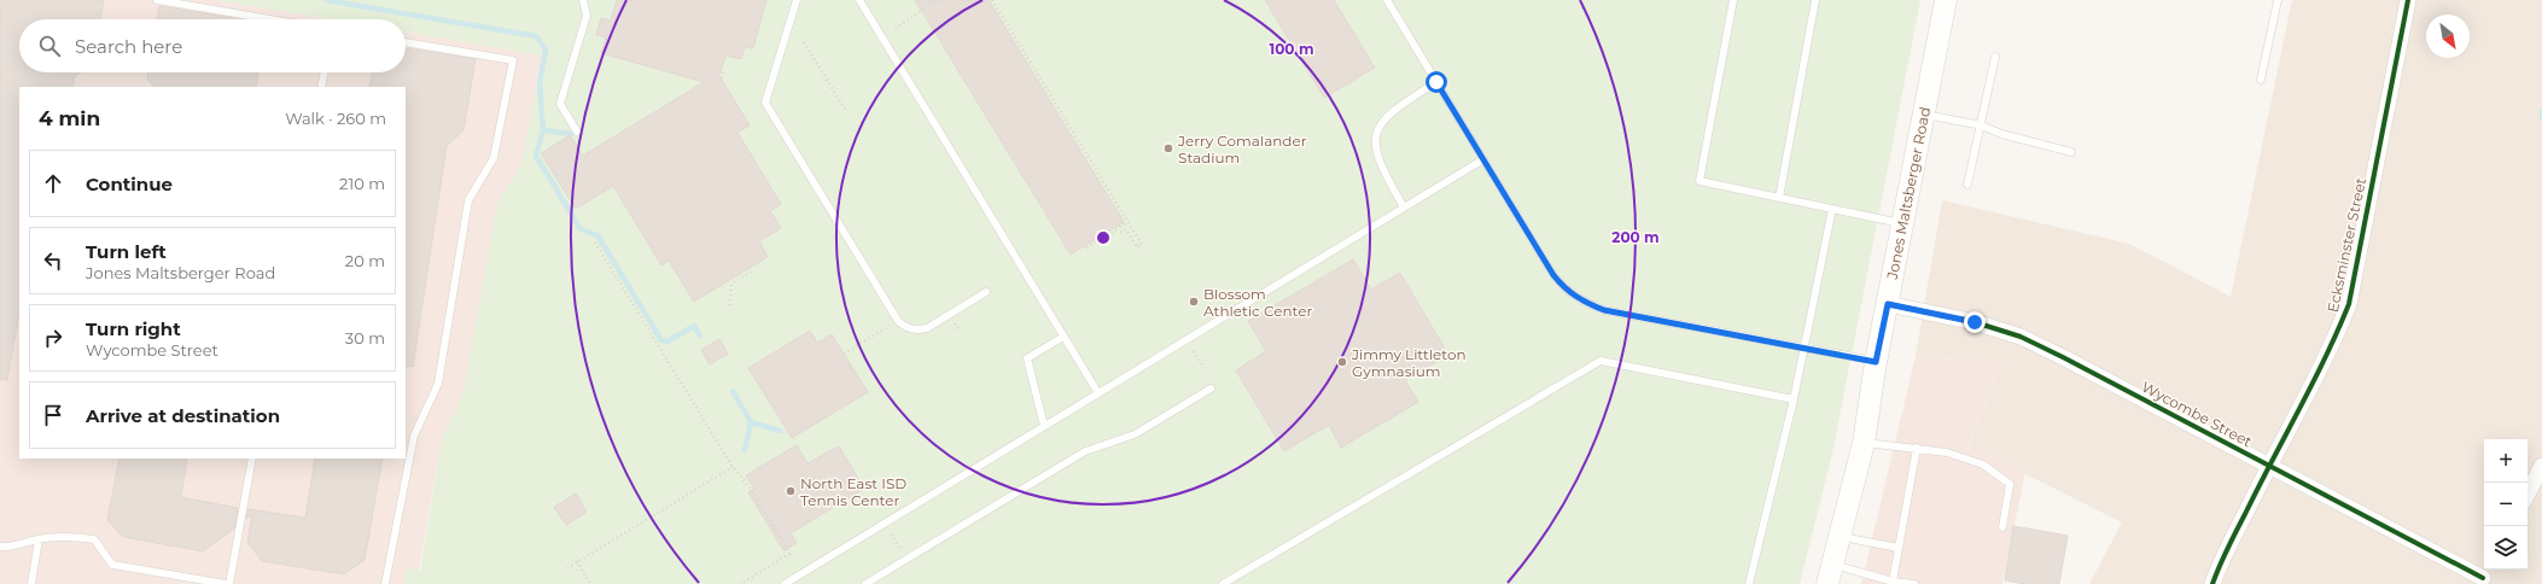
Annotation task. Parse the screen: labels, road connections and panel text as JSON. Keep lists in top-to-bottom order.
{
  "streets": {
    "main road": ["Jones Maltsberger Road"],
    "street": ["Ecksminster Street", "Wycombe Street"]
  },
  "crossings": [
    ["Jones Maltsberger Road", "Wycombe Street"],
    ["Ecksminster Street", "Wycombe Street"]
  ],
  "places": [
    "Jerry Comalander Stadium",
    "Blossom Athletic Center",
    "Jimmy Littleton Gymnasium",
    "North East ISD Tennis Center"
  ],
  "north": "bottom right",
  "page": {
    "search": "Search here",
    "heading": ["4 min", "Walk · 260 m"],
    "list": [
      ["Continue", "210 m"],
      ["Turn left", "Jones Maltsberger Road", "20 m"],
      ["Turn right", "Wycombe Street", "30 m"],
      "Arrive at destination"
    ],
    "map_buttons": ["+", "−"]
  },
  "rings": ["100 m", "200 m"]
}
